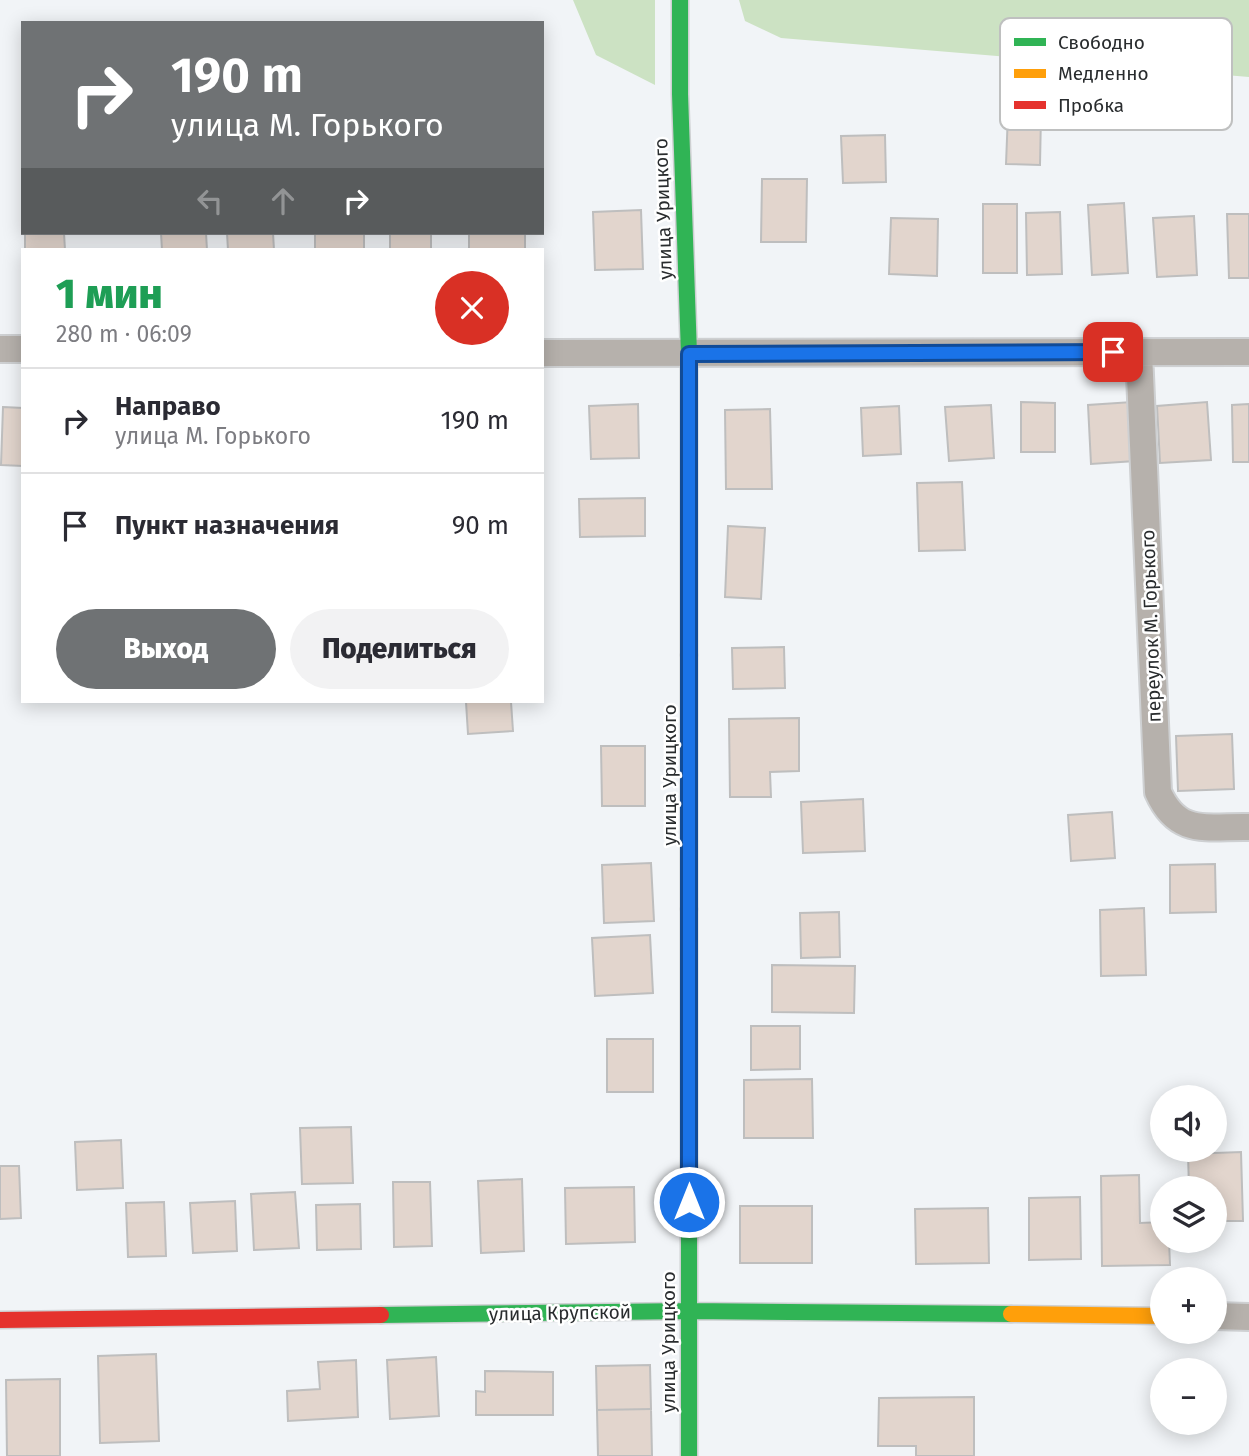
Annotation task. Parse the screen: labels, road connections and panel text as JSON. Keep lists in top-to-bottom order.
{
  "streets": {
    "street": ["улица Урицкого", "переулок М. Горького", "улица Крупской"]
  },
  "crossings": [
    ["улица Урицкого", "улица Крупской"]
  ],
  "legend": ["Свободно", "Медленно", "Пробка"],
  "page": {
    "turn": ["190 m", "улица М. Горького"],
    "heading": ["1 мин", "280 m · 06:09"],
    "list": [
      {
        "name": "Направо",
        "note": "улица М. Горького",
        "value": "190 m"
      },
      {
        "name": "Пункт назначения",
        "value": "90 m"
      }
    ],
    "buttons": ["Выход", "Поделиться"],
    "map_buttons": ["+", "−"]
  }
}
